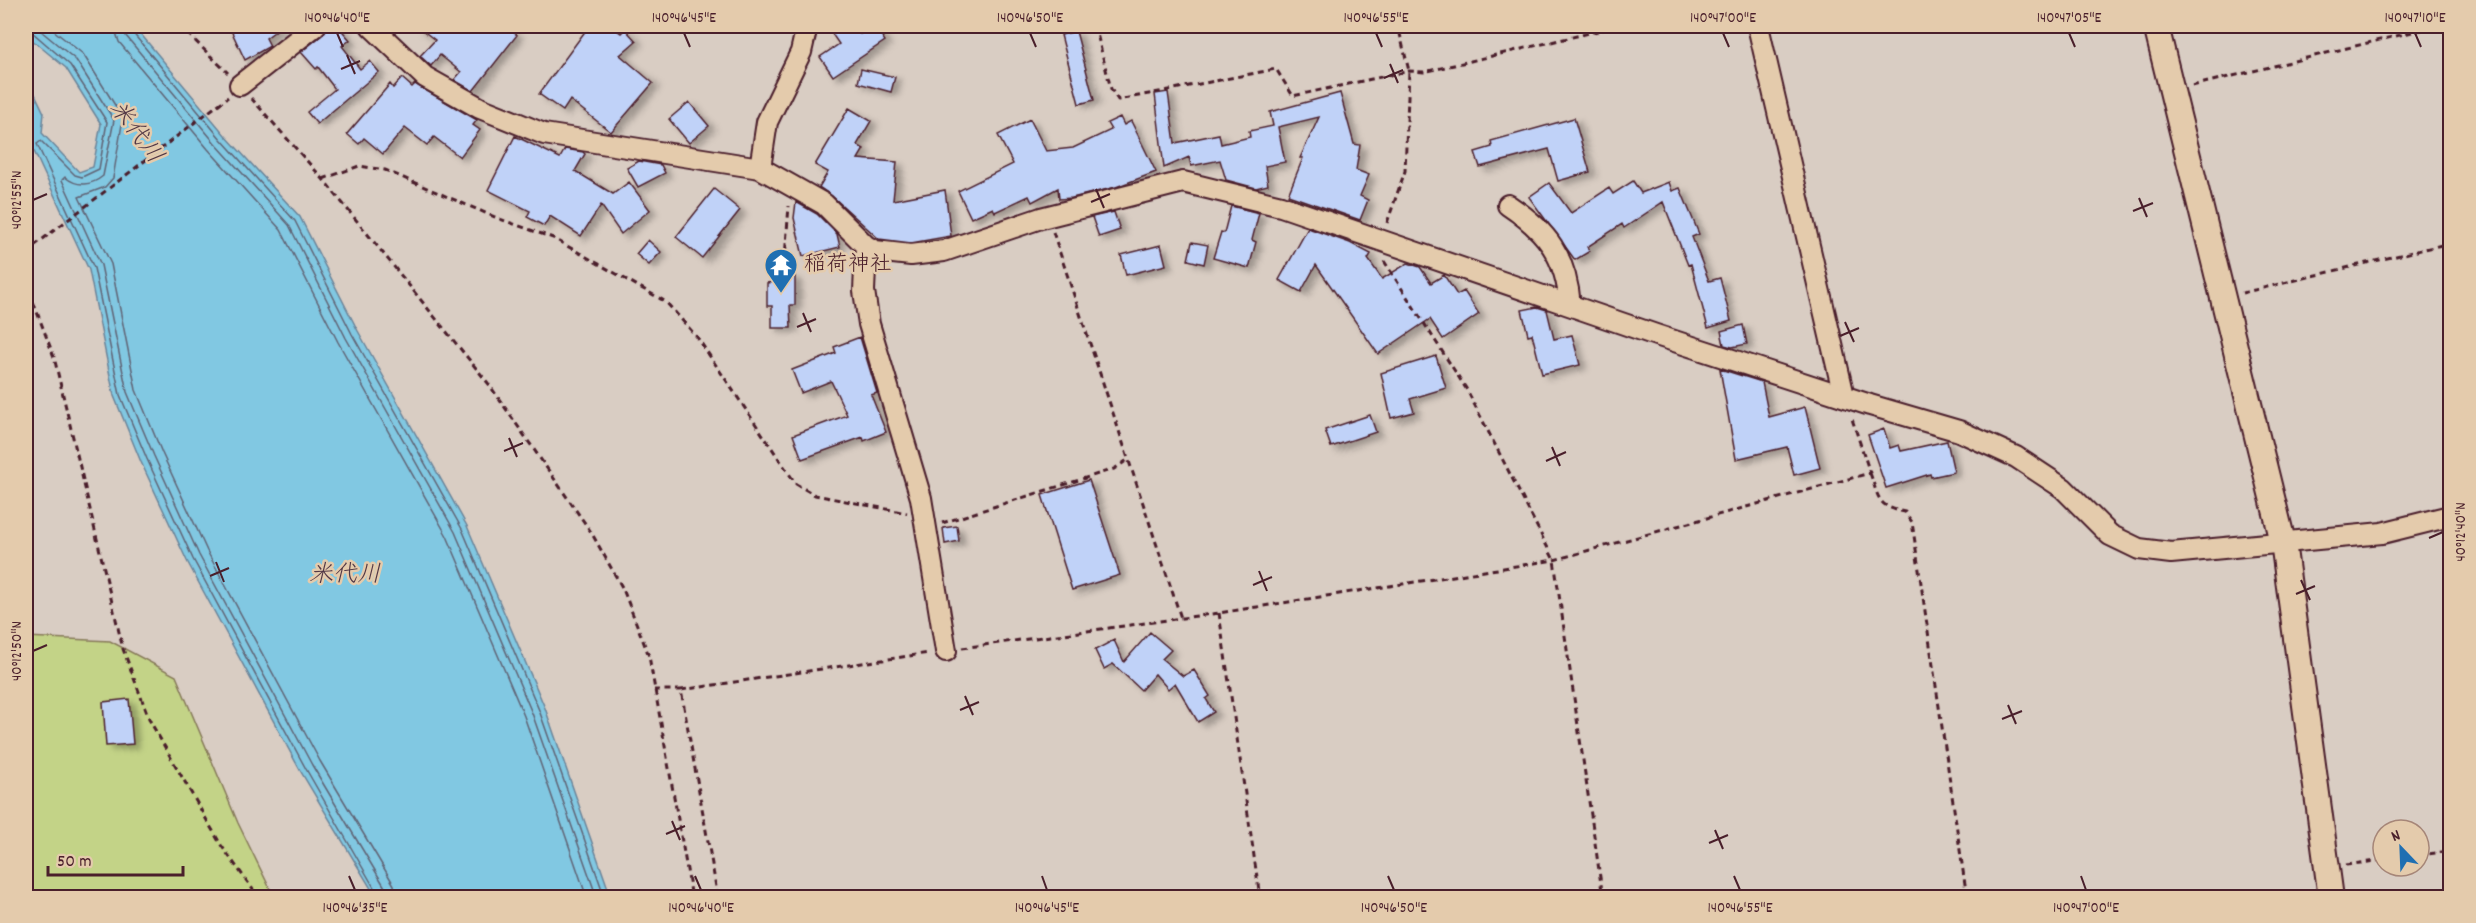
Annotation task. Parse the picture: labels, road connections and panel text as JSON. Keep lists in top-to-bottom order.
{
  "water": ["米代川"],
  "places": {
    "temple": ["稲荷神社"]
  },
  "scale_bar": "50 m",
  "north": "top left",
  "coordinates": [
    "140°46'40\"E",
    "140°46'45\"E",
    "140°46'50\"E",
    "140°46'55\"E",
    "140°47'00\"E",
    "140°47'05\"E",
    "140°47'10\"E",
    "40°12'55\"N",
    "40°12'40\"N",
    "40°12'50\"N",
    "140°46'35\"E"
  ]
}
